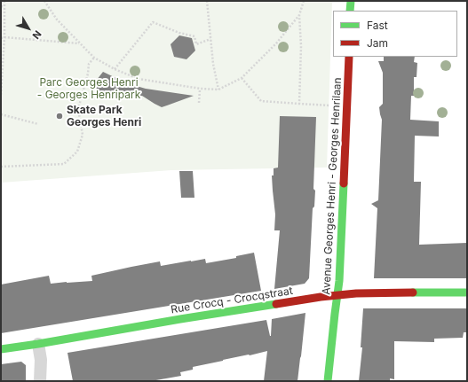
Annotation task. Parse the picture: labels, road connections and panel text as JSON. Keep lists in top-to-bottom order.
{
  "streets": {
    "street": ["Avenue Georges Henri - Georges Henrilaan", "Rue Crocq - Crocqstraat"]
  },
  "crossings": [
    ["Avenue Georges Henri - Georges Henrilaan", "Rue Crocq - Crocqstraat"]
  ],
  "parks": ["Parc Georges Henri - Georges Henripark"],
  "places": ["Skate Park Georges Henri"],
  "legend": ["Fast", "Jam"],
  "north": "bottom right"
}
